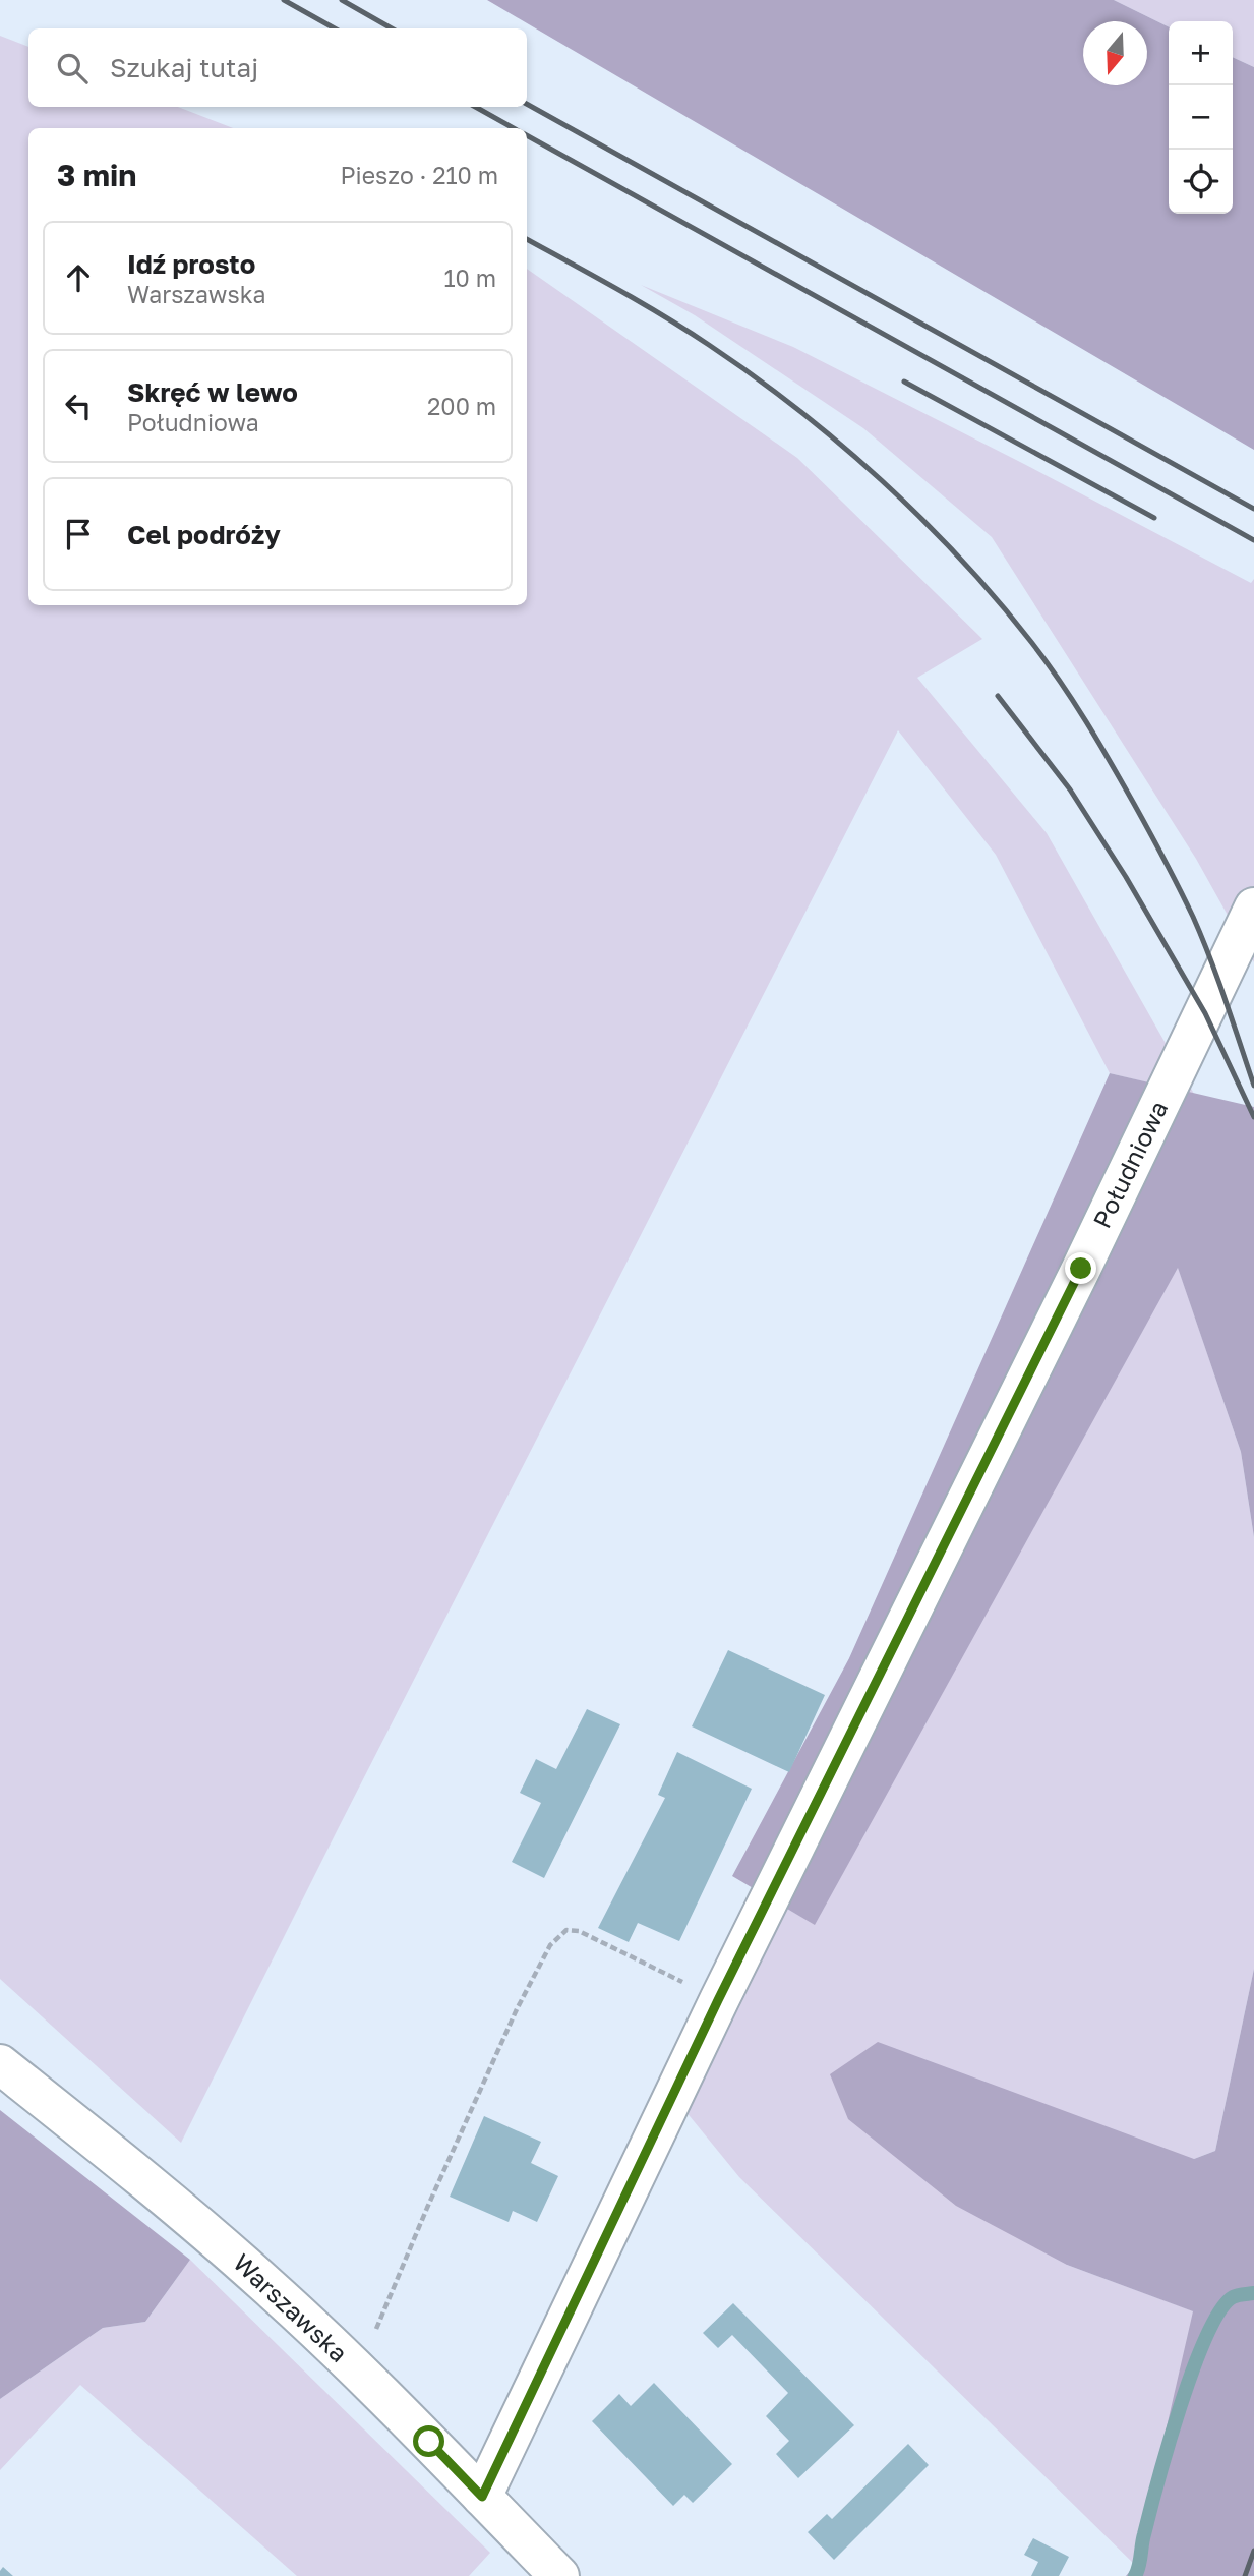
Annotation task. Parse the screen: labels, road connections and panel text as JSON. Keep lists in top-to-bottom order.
{
  "streets": {
    "street": ["Południowa", "Warszawska"]
  },
  "crossings": [
    ["Południowa", "Warszawska"]
  ],
  "north": "bottom",
  "page": {
    "map_buttons": ["+", "−"],
    "search": "Szukaj tutaj",
    "heading": ["3 min", "Pieszo · 210 m"],
    "list": [
      ["Idź prosto", "Warszawska", "10 m"],
      ["Skręć w lewo", "Południowa", "200 m"],
      "Cel podróży"
    ]
  }
}
